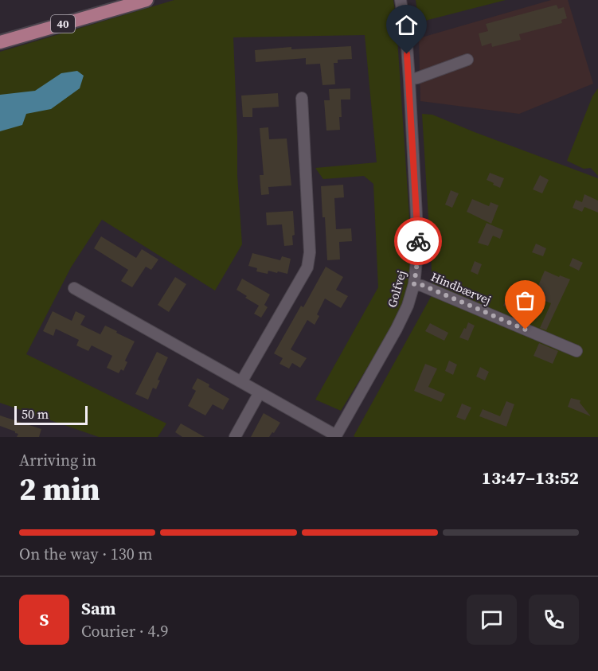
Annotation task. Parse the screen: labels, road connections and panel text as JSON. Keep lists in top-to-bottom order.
{
  "streets": {
    "main road": ["40"],
    "street": ["Hindbærvej", "Golfvej"]
  },
  "crossings": [
    ["Hindbærvej", "Golfvej"]
  ],
  "scale_bar": "50 m",
  "page": {
    "scale": "50 m",
    "heading": ["2 min", "Arriving in", "13:47–13:52"],
    "panel": ["Sam", "Courier · 4.9"],
    "bar": "On the way · 130 m",
    "round": "S"
  }
}
